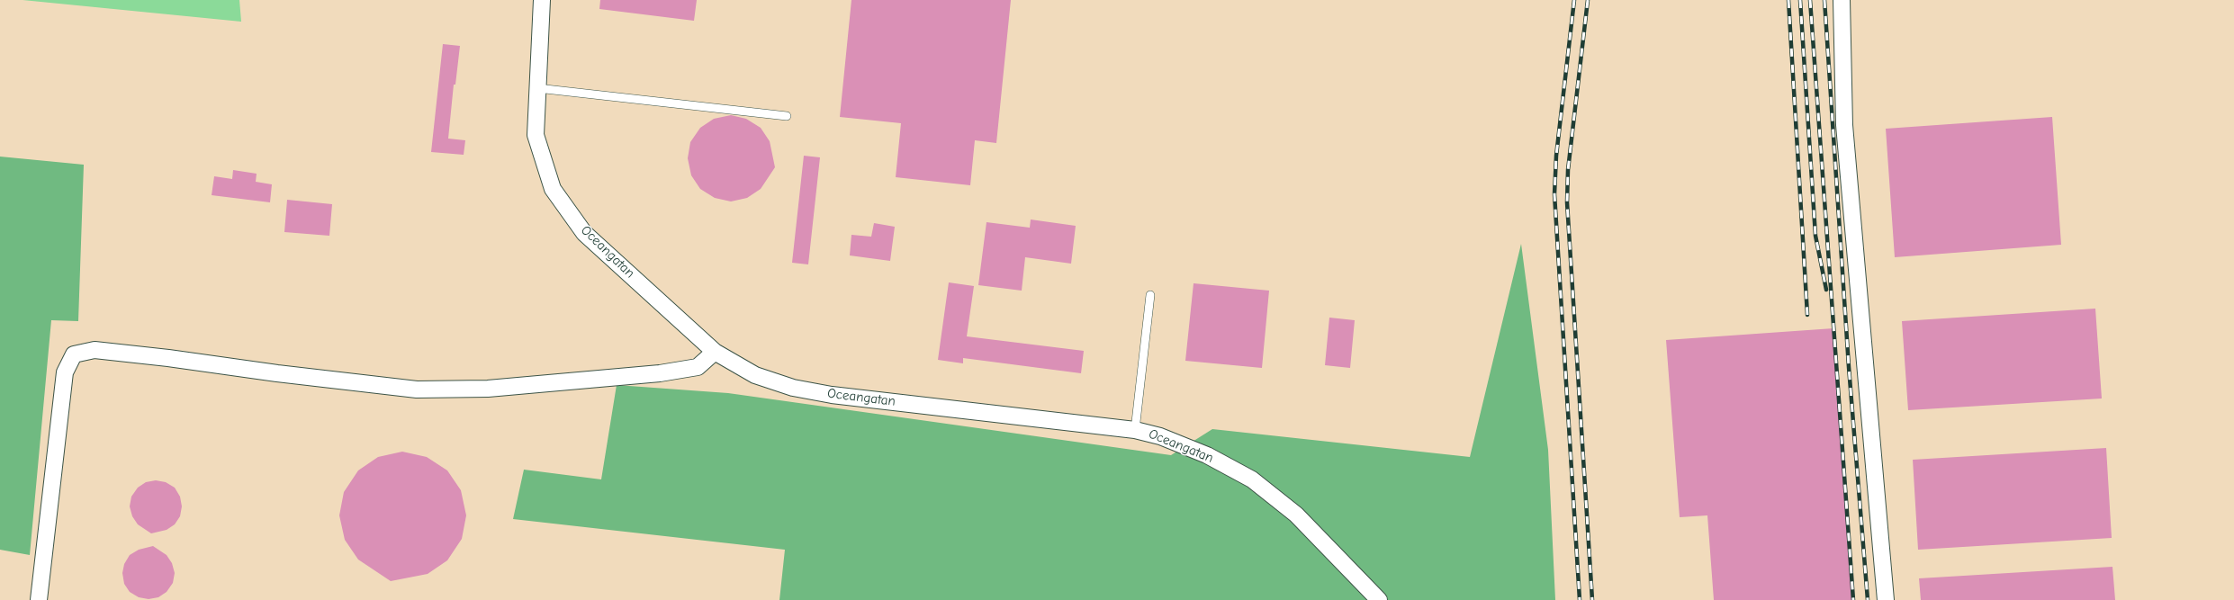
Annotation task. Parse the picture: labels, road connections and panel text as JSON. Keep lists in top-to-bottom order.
{
  "streets": {
    "street": ["Oceangatan"]
  }
}
